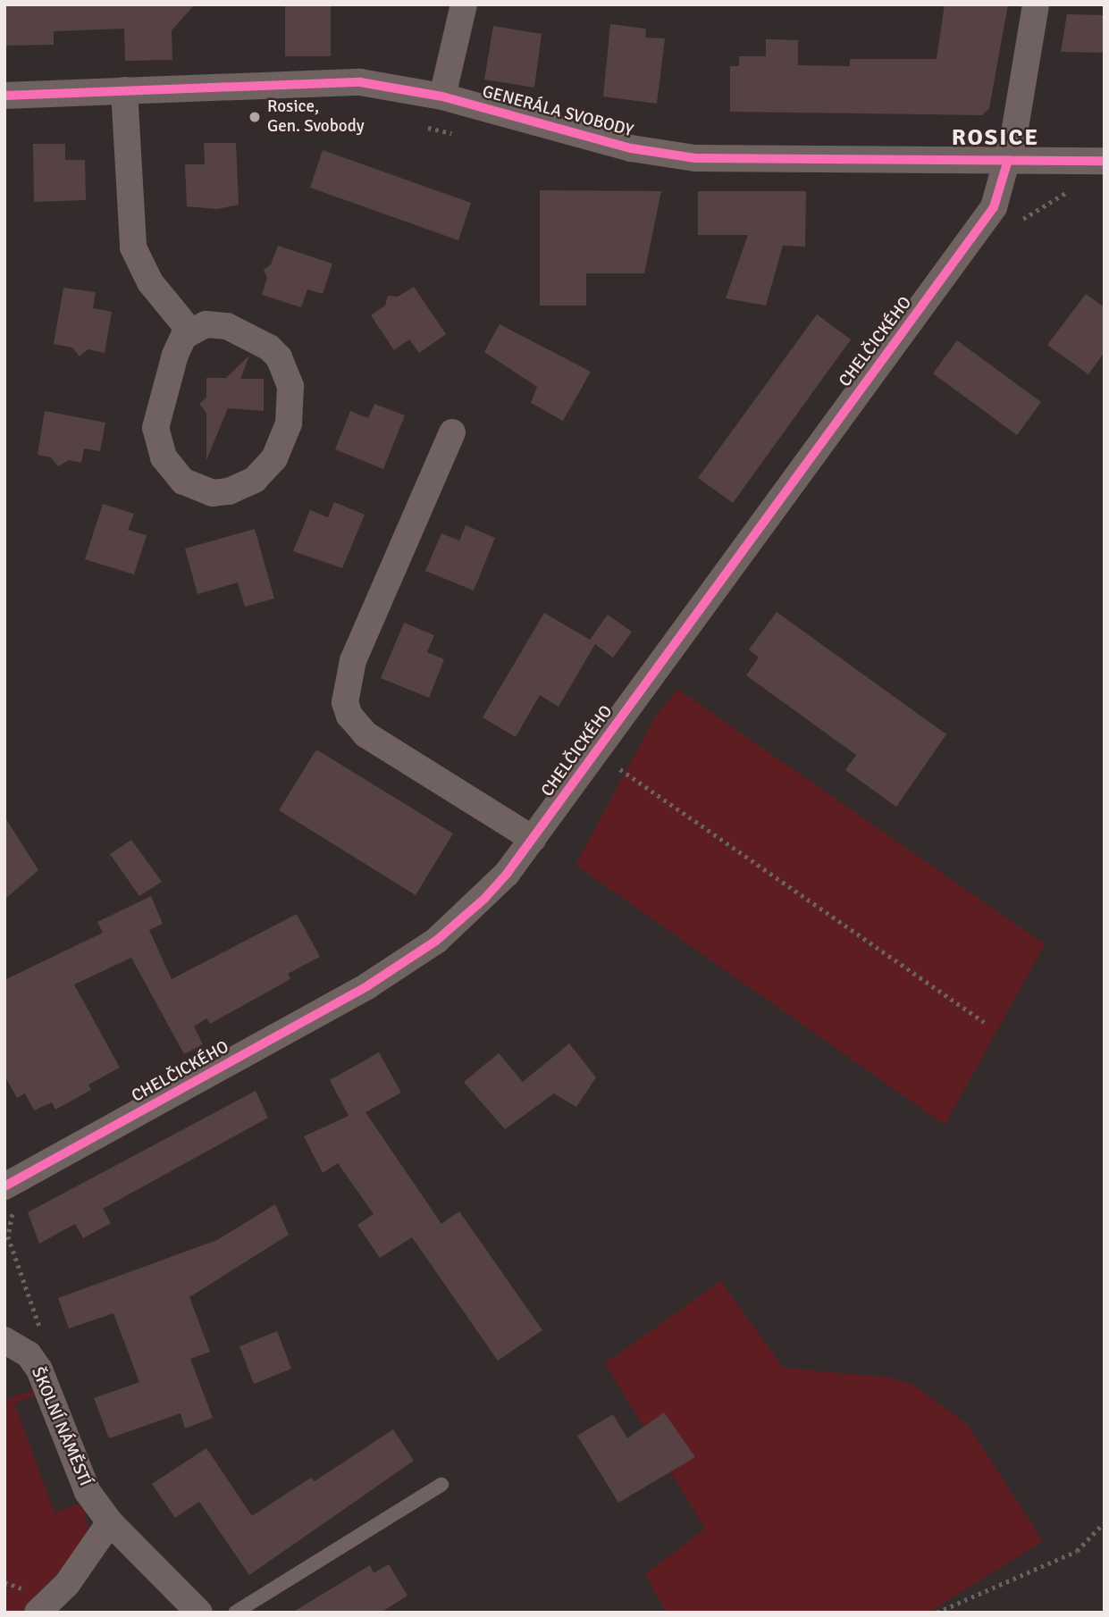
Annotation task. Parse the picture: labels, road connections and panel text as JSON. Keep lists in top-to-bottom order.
{
  "streets": {
    "street": ["GENERÁLA SVOBODY", "CHELČICKÉHO", "ŠKOLNÍ NÁMĚSTÍ"]
  },
  "crossings": [
    ["GENERÁLA SVOBODY", "CHELČICKÉHO"]
  ],
  "districts": ["ROSICE"],
  "places": ["Rosice, Gen. Svobody"]
}
